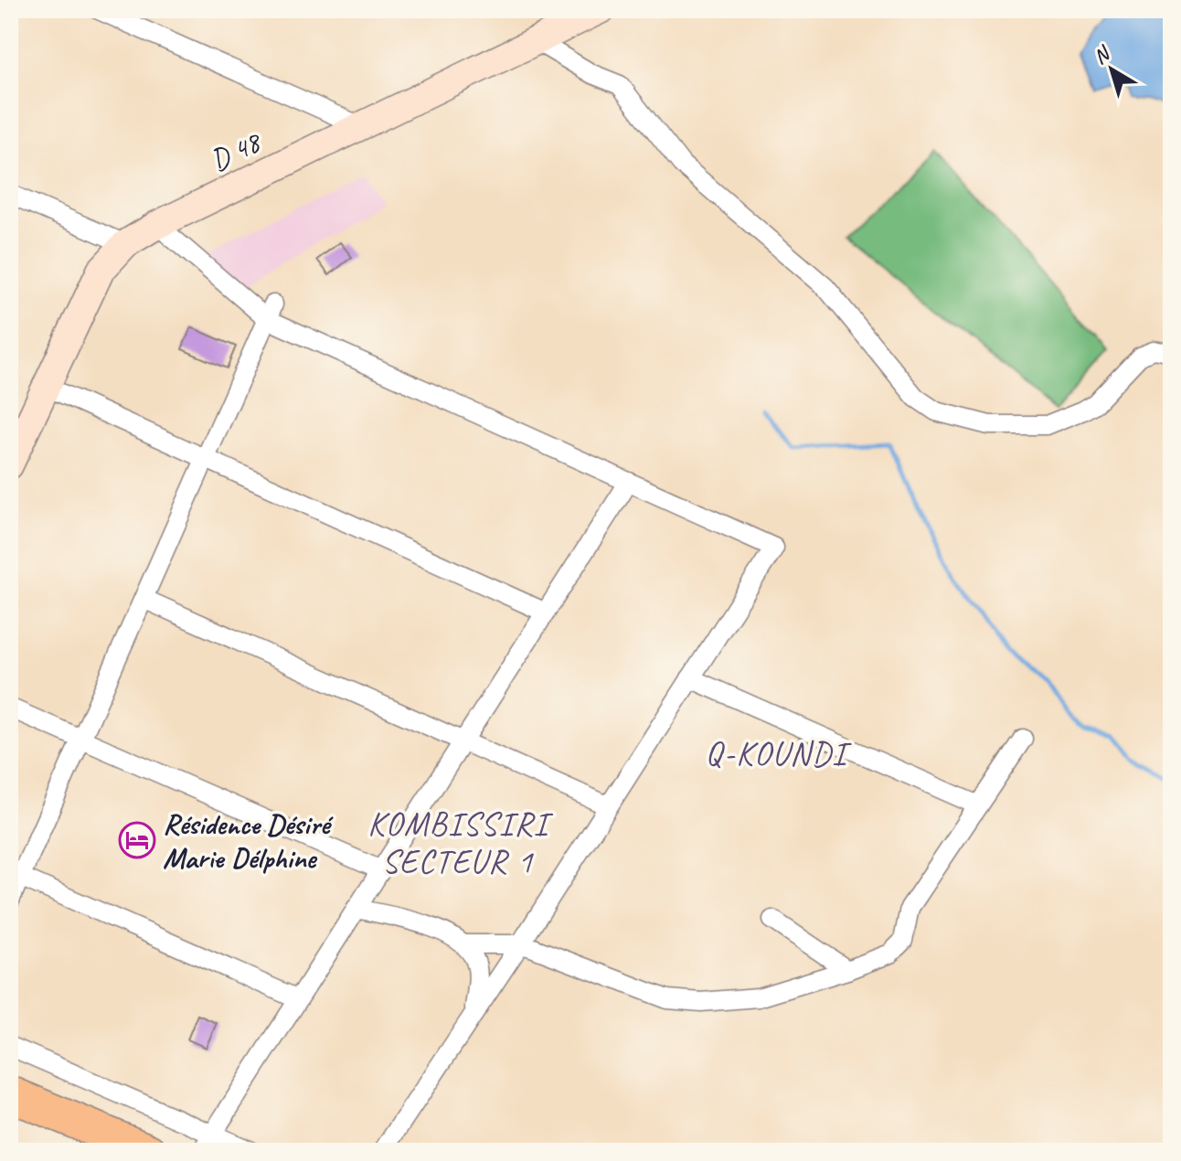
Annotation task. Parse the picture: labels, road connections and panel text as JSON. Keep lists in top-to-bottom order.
{
  "streets": {
    "street": ["D 48"]
  },
  "districts": ["Q-KOUNDI", "KOMBISSIRI SECTEUR 1"],
  "places": {
    "hotel": ["Résidence Désiré Marie Délphine"]
  },
  "north": "top left"
}
